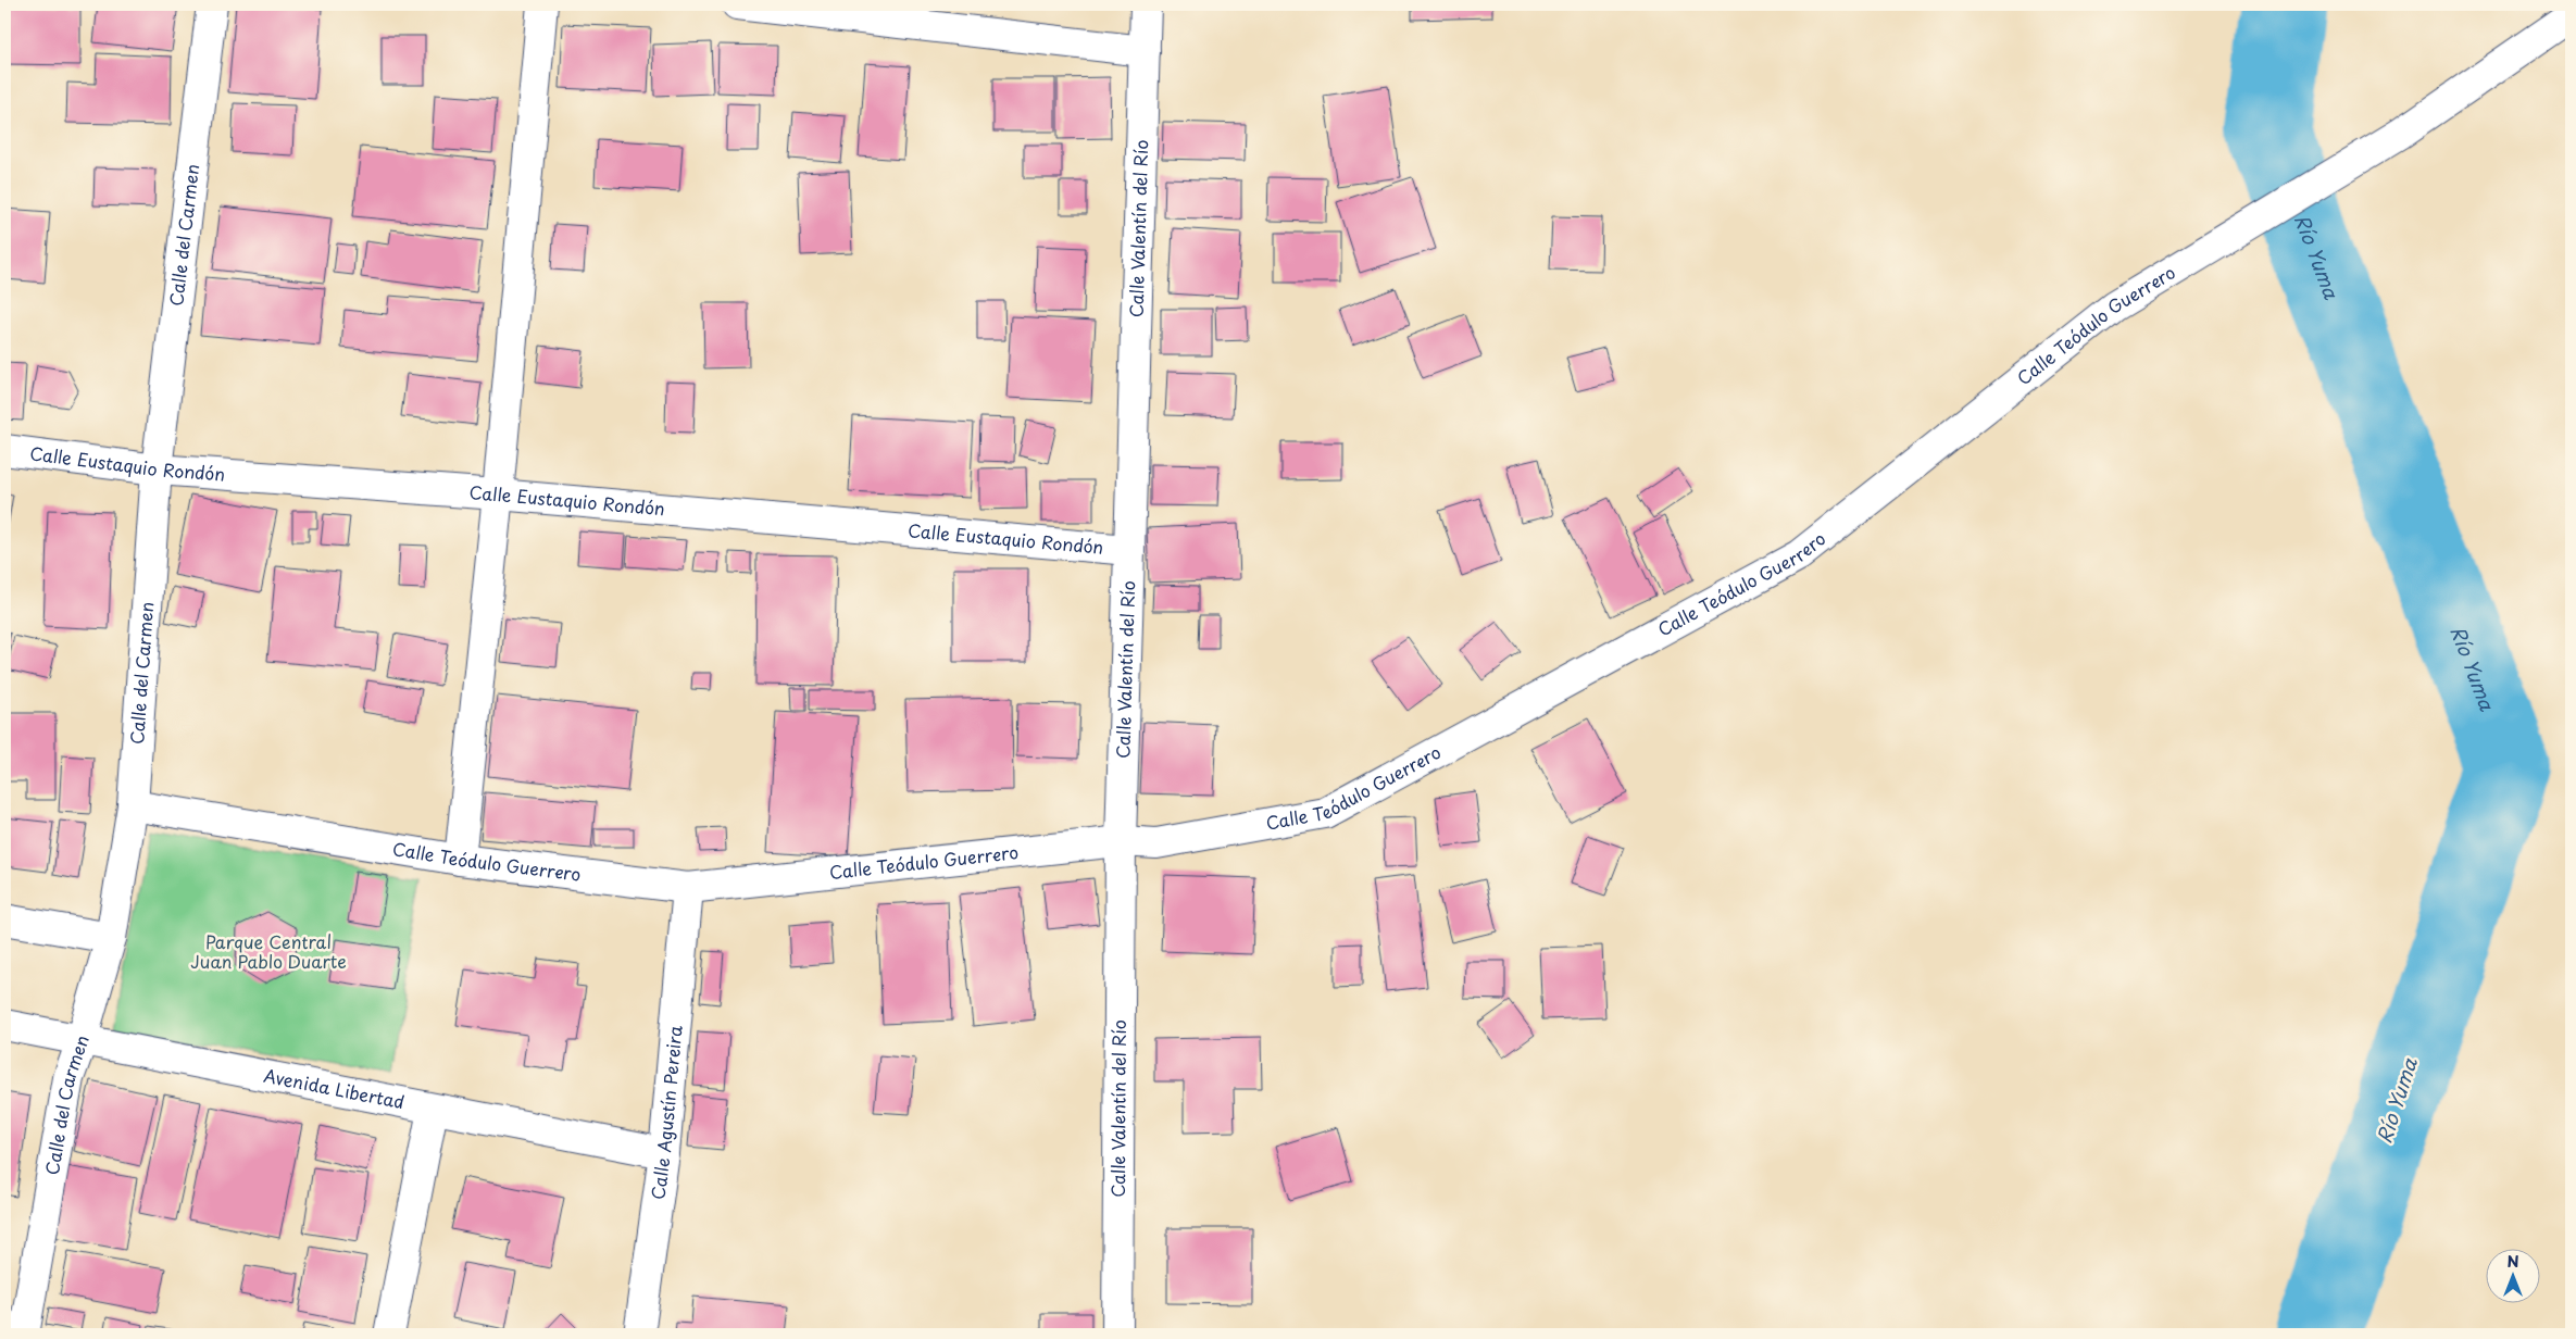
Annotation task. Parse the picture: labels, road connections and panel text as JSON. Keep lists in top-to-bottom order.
{
  "streets": {
    "street": [
      "Calle Valentín del Río",
      "Calle del Carmen",
      "Calle Teódulo Guerrero",
      "Calle Eustaquio Rondón",
      "Avenida Libertad",
      "Calle Agustín Pereira"
    ]
  },
  "crossings": [
    ["Calle Valentín del Río", "Calle Teódulo Guerrero"],
    ["Calle Valentín del Río", "Calle Eustaquio Rondón"],
    ["Calle del Carmen", "Calle Teódulo Guerrero"],
    ["Calle del Carmen", "Calle Eustaquio Rondón"],
    ["Calle del Carmen", "Avenida Libertad"],
    ["Calle Teódulo Guerrero", "Calle Agustín Pereira"],
    ["Avenida Libertad", "Calle Agustín Pereira"]
  ],
  "water": ["Río Yuma"],
  "parks": ["Parque Central Juan Pablo Duarte"],
  "north": "top"
}
